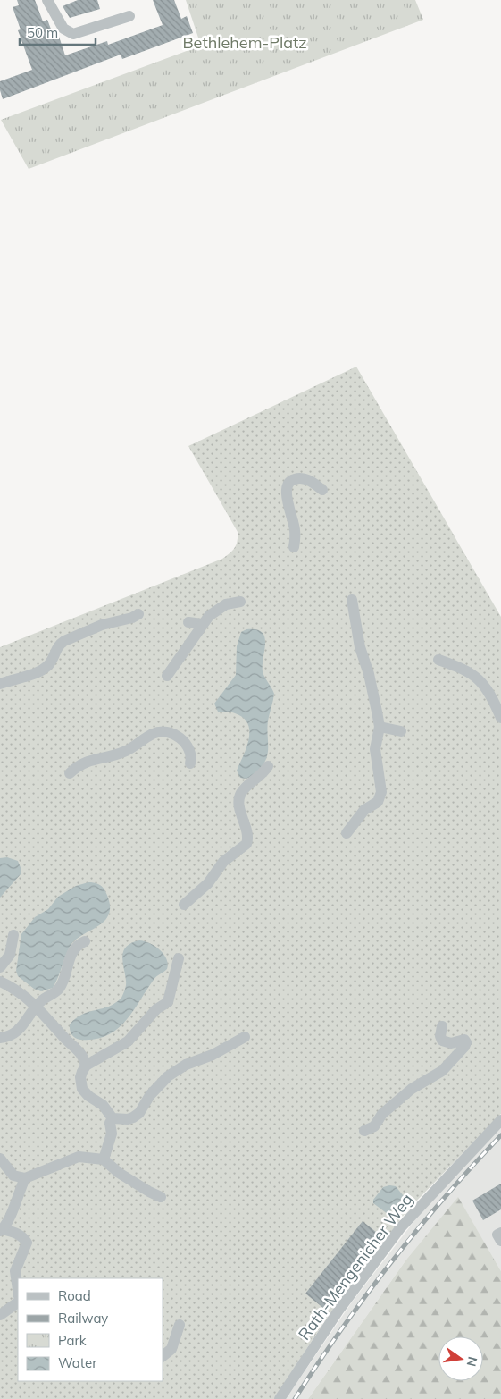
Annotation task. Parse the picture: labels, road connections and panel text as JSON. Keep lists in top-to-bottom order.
{
  "streets": {
    "street": ["Rath-Mengenicher Weg"]
  },
  "parks": ["Bethlehem-Platz"],
  "legend": [
    "Road",
    "Railway",
    "Park",
    "Water"
  ],
  "scale_bar": "50 m",
  "north": "right"
}
